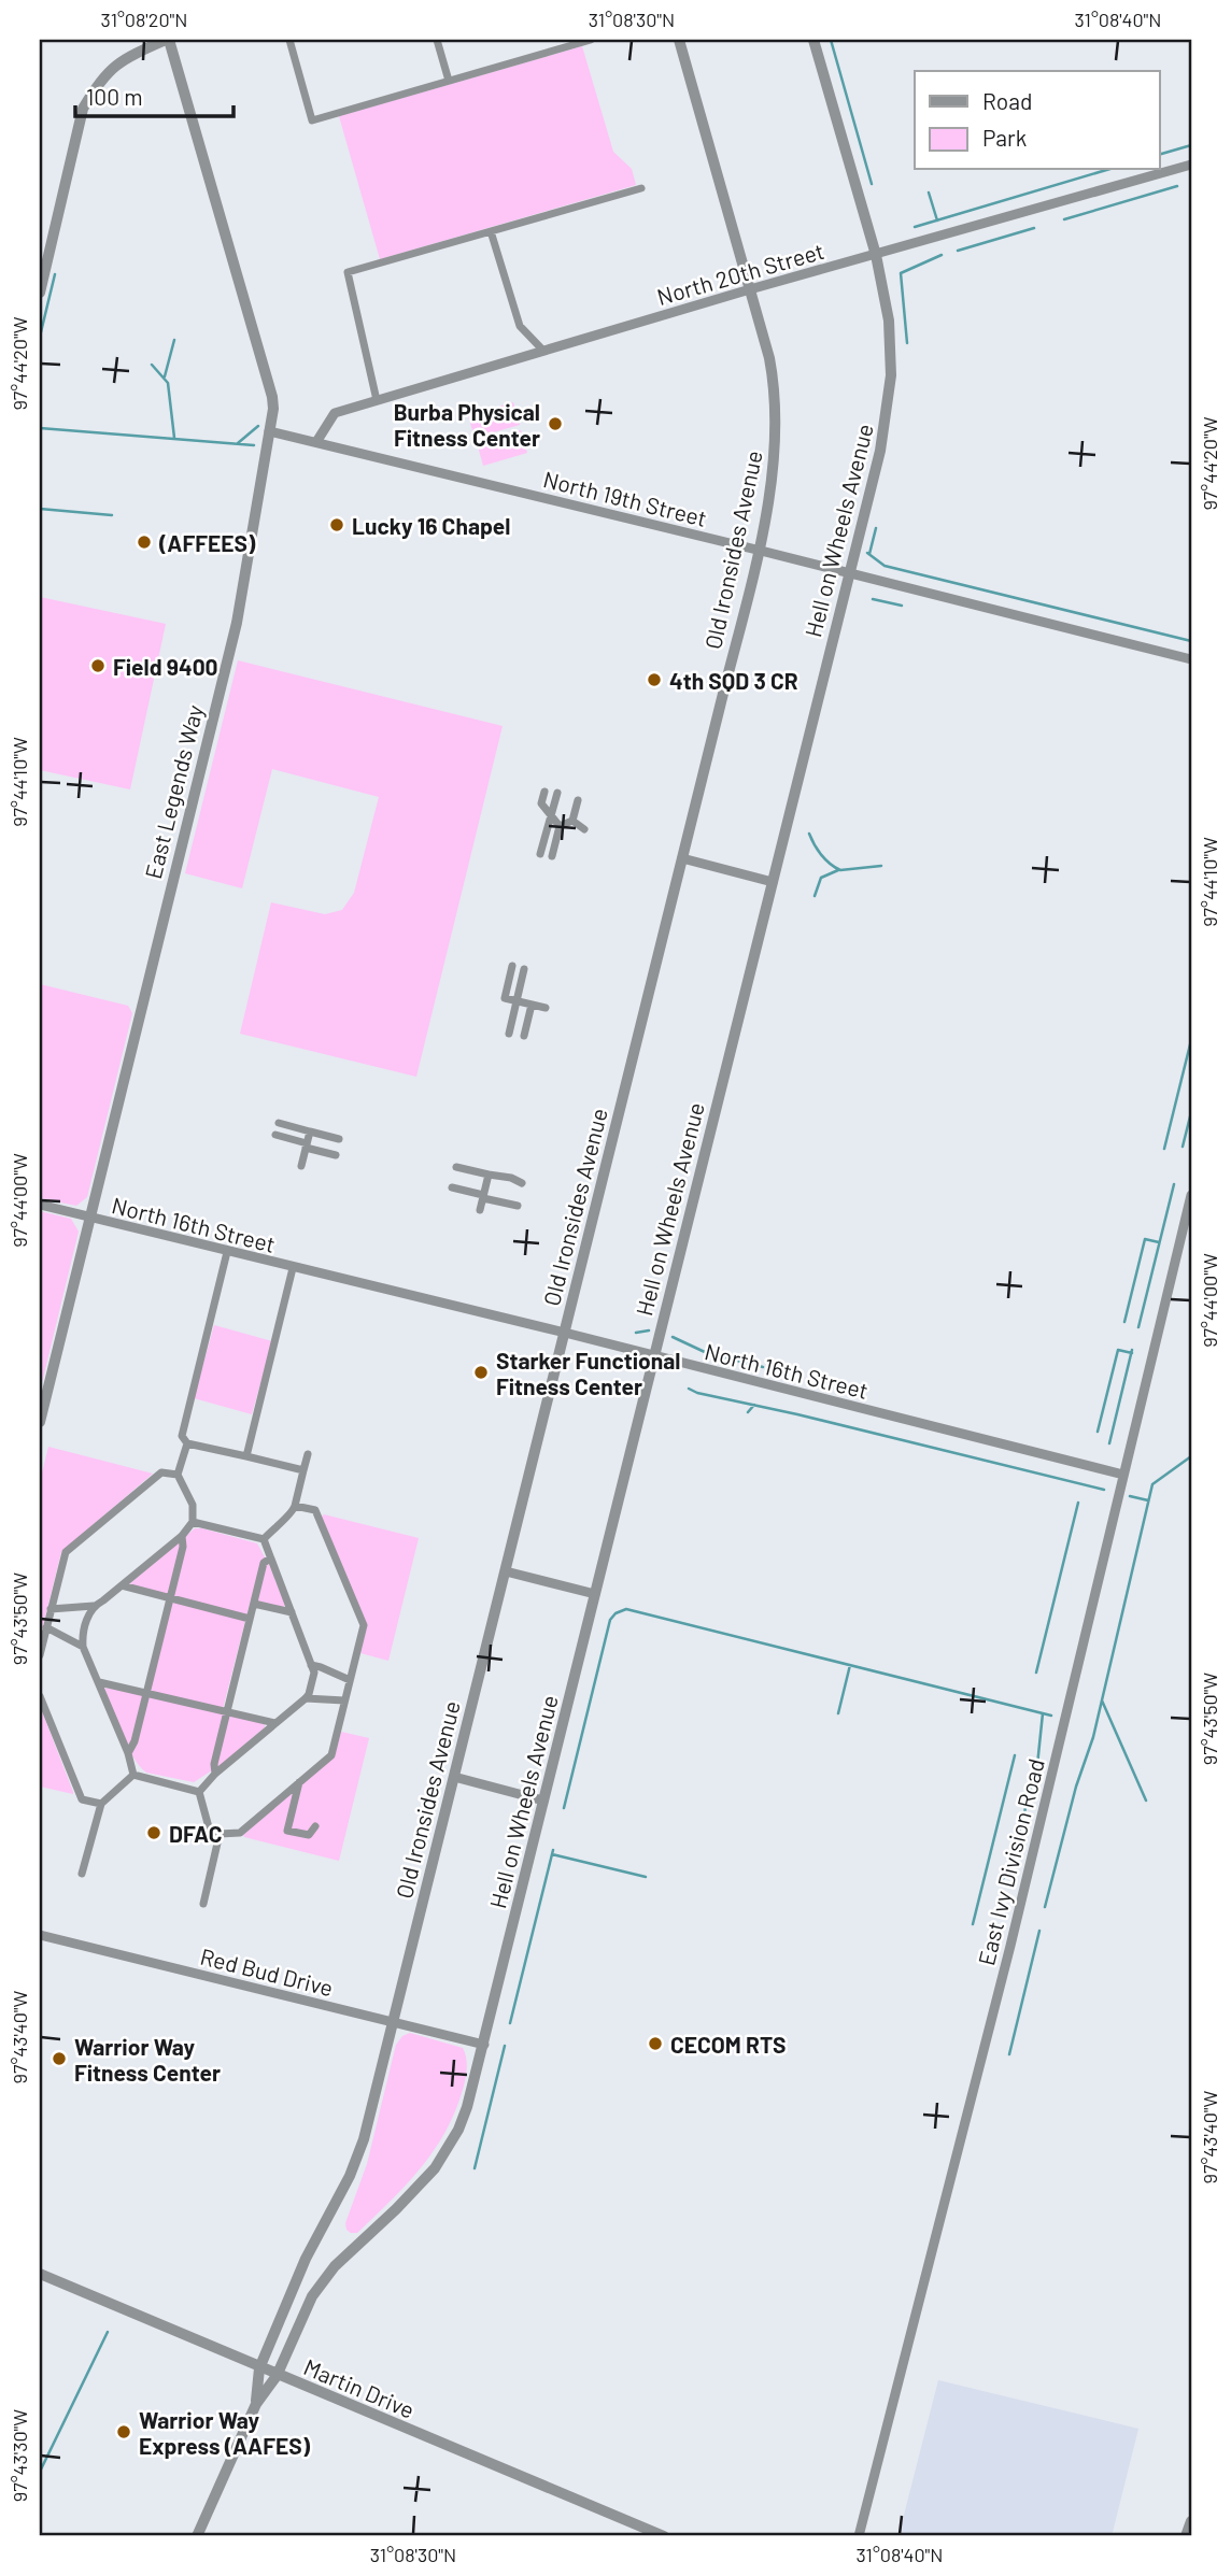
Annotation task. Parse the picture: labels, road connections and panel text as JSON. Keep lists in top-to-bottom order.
{
  "streets": {
    "street": [
      "North 20th Street",
      "North 19th Street",
      "Hell on Wheels Avenue",
      "Old Ironsides Avenue",
      "East Legends Way",
      "North 16th Street",
      "East Ivy Division Road",
      "Red Bud Drive",
      "Martin Drive"
    ]
  },
  "crossings": [
    ["North 20th Street", "North 19th Street"],
    ["North 20th Street", "Hell on Wheels Avenue"],
    ["North 20th Street", "Old Ironsides Avenue"],
    ["North 19th Street", "Hell on Wheels Avenue"],
    ["North 19th Street", "Old Ironsides Avenue"],
    ["North 19th Street", "East Legends Way"],
    ["Hell on Wheels Avenue", "Old Ironsides Avenue"],
    ["Hell on Wheels Avenue", "North 16th Street"],
    ["Hell on Wheels Avenue", "Red Bud Drive"],
    ["Hell on Wheels Avenue", "Martin Drive"],
    ["Old Ironsides Avenue", "North 16th Street"],
    ["Old Ironsides Avenue", "Red Bud Drive"],
    ["Old Ironsides Avenue", "Martin Drive"],
    ["East Legends Way", "North 16th Street"],
    ["North 16th Street", "East Ivy Division Road"]
  ],
  "places": [
    "Burba Physical Fitness Center",
    "Lucky 16 Chapel",
    "(AFFEES)",
    "Field 9400",
    "4th SQD 3 CR",
    "Starker Functional Fitness Center",
    "DFAC",
    "CECOM RTS",
    "Warrior Way Fitness Center",
    "Warrior Way Express (AAFES)"
  ],
  "legend": ["Road", "Park"],
  "scale_bar": "100 m",
  "coordinates": [
    "31°08'20\"N",
    "31°08'30\"N",
    "31°08'40\"N",
    "97°44'20\"W",
    "97°44'10\"W",
    "97°44'00\"W",
    "97°43'50\"W",
    "97°43'40\"W",
    "97°43'30\"W"
  ]
}
